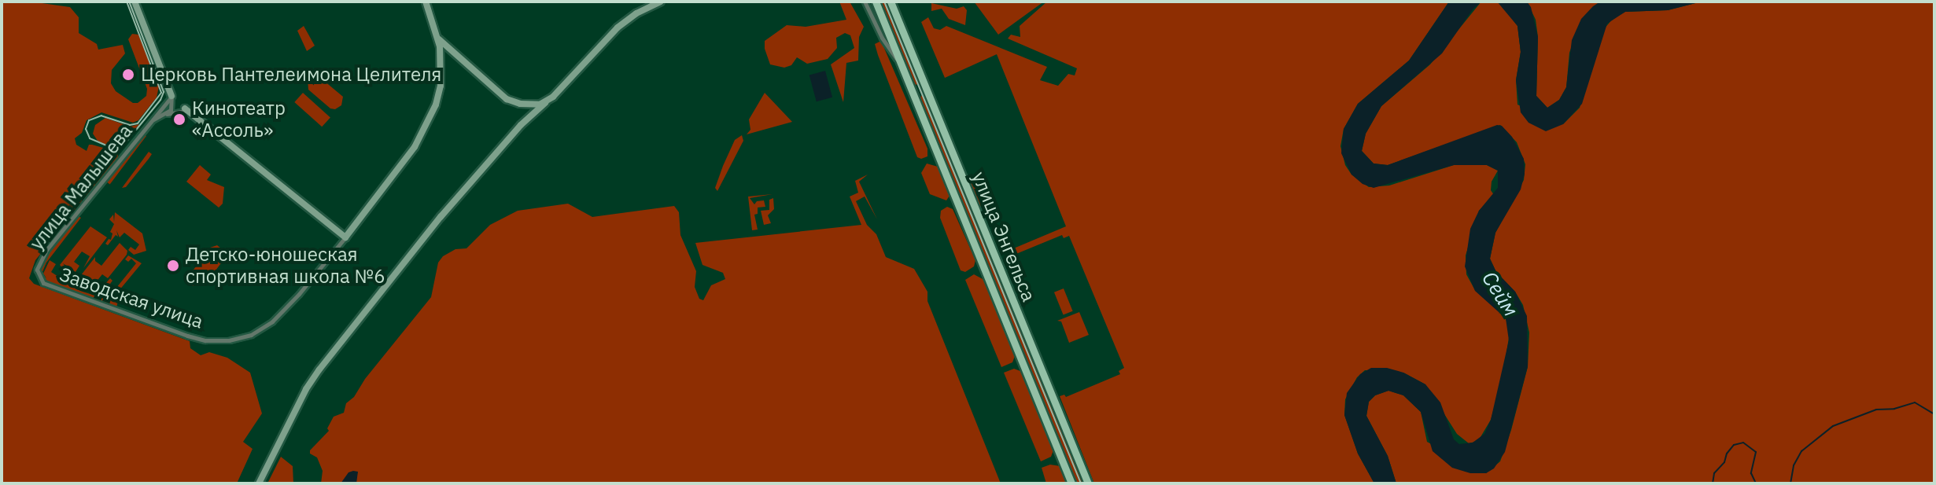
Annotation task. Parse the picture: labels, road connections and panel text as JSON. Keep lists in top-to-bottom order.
{
  "streets": {
    "main road": ["улица Энгельса"],
    "street": ["улица Малышева", "Заводская улица"]
  },
  "crossings": [
    ["улица Малышева", "Заводская улица"]
  ],
  "water": ["Сейм"],
  "places": ["Церковь Пантелеимона Целителя", "Кинотеатр «Ассоль»", "Детско-юношеская спортивная школа №6"]
}
